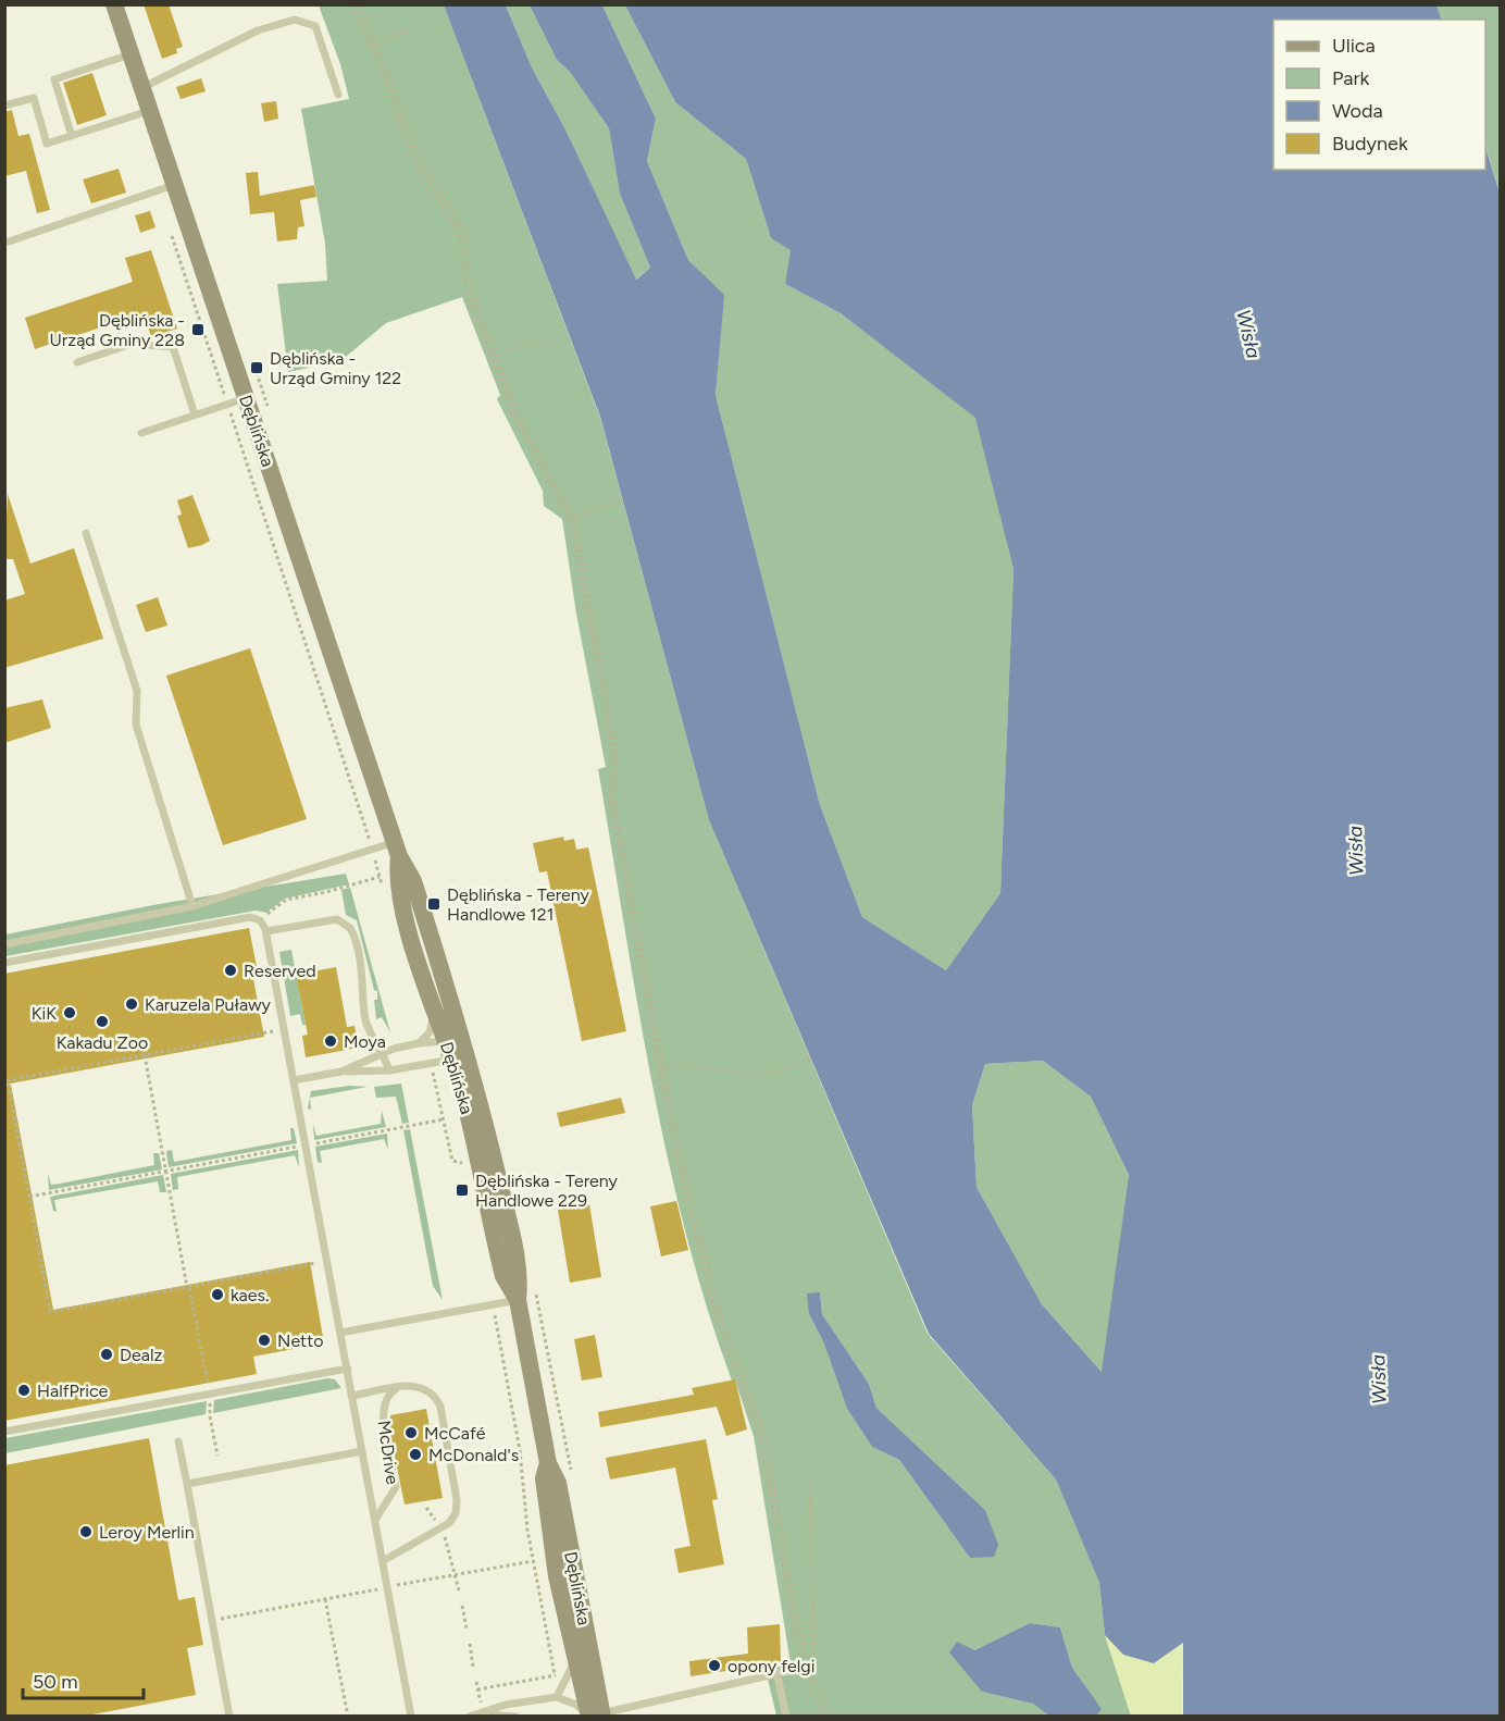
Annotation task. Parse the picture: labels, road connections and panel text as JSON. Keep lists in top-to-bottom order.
{
  "streets": {
    "main road": ["Dęblińska"],
    "lane": ["McDrive"]
  },
  "water": ["Wisła"],
  "places": {
    "transit": [
      "Dęblińska - Urząd Gminy 228",
      "Dęblińska - Urząd Gminy 122",
      "Dęblińska - Tereny Handlowe 121",
      "Dęblińska - Tereny Handlowe 229"
    ],
    "other": [
      "Reserved",
      "Karuzela Puławy",
      "KiK",
      "Kakadu Zoo",
      "Moya",
      "kaes.",
      "Netto",
      "Dealz",
      "HalfPrice",
      "McCafé",
      "McDonald's",
      "Leroy Merlin",
      "opony felgi"
    ]
  },
  "legend": [
    "Ulica",
    "Park",
    "Woda",
    "Budynek"
  ],
  "scale_bar": "50 m"
}
